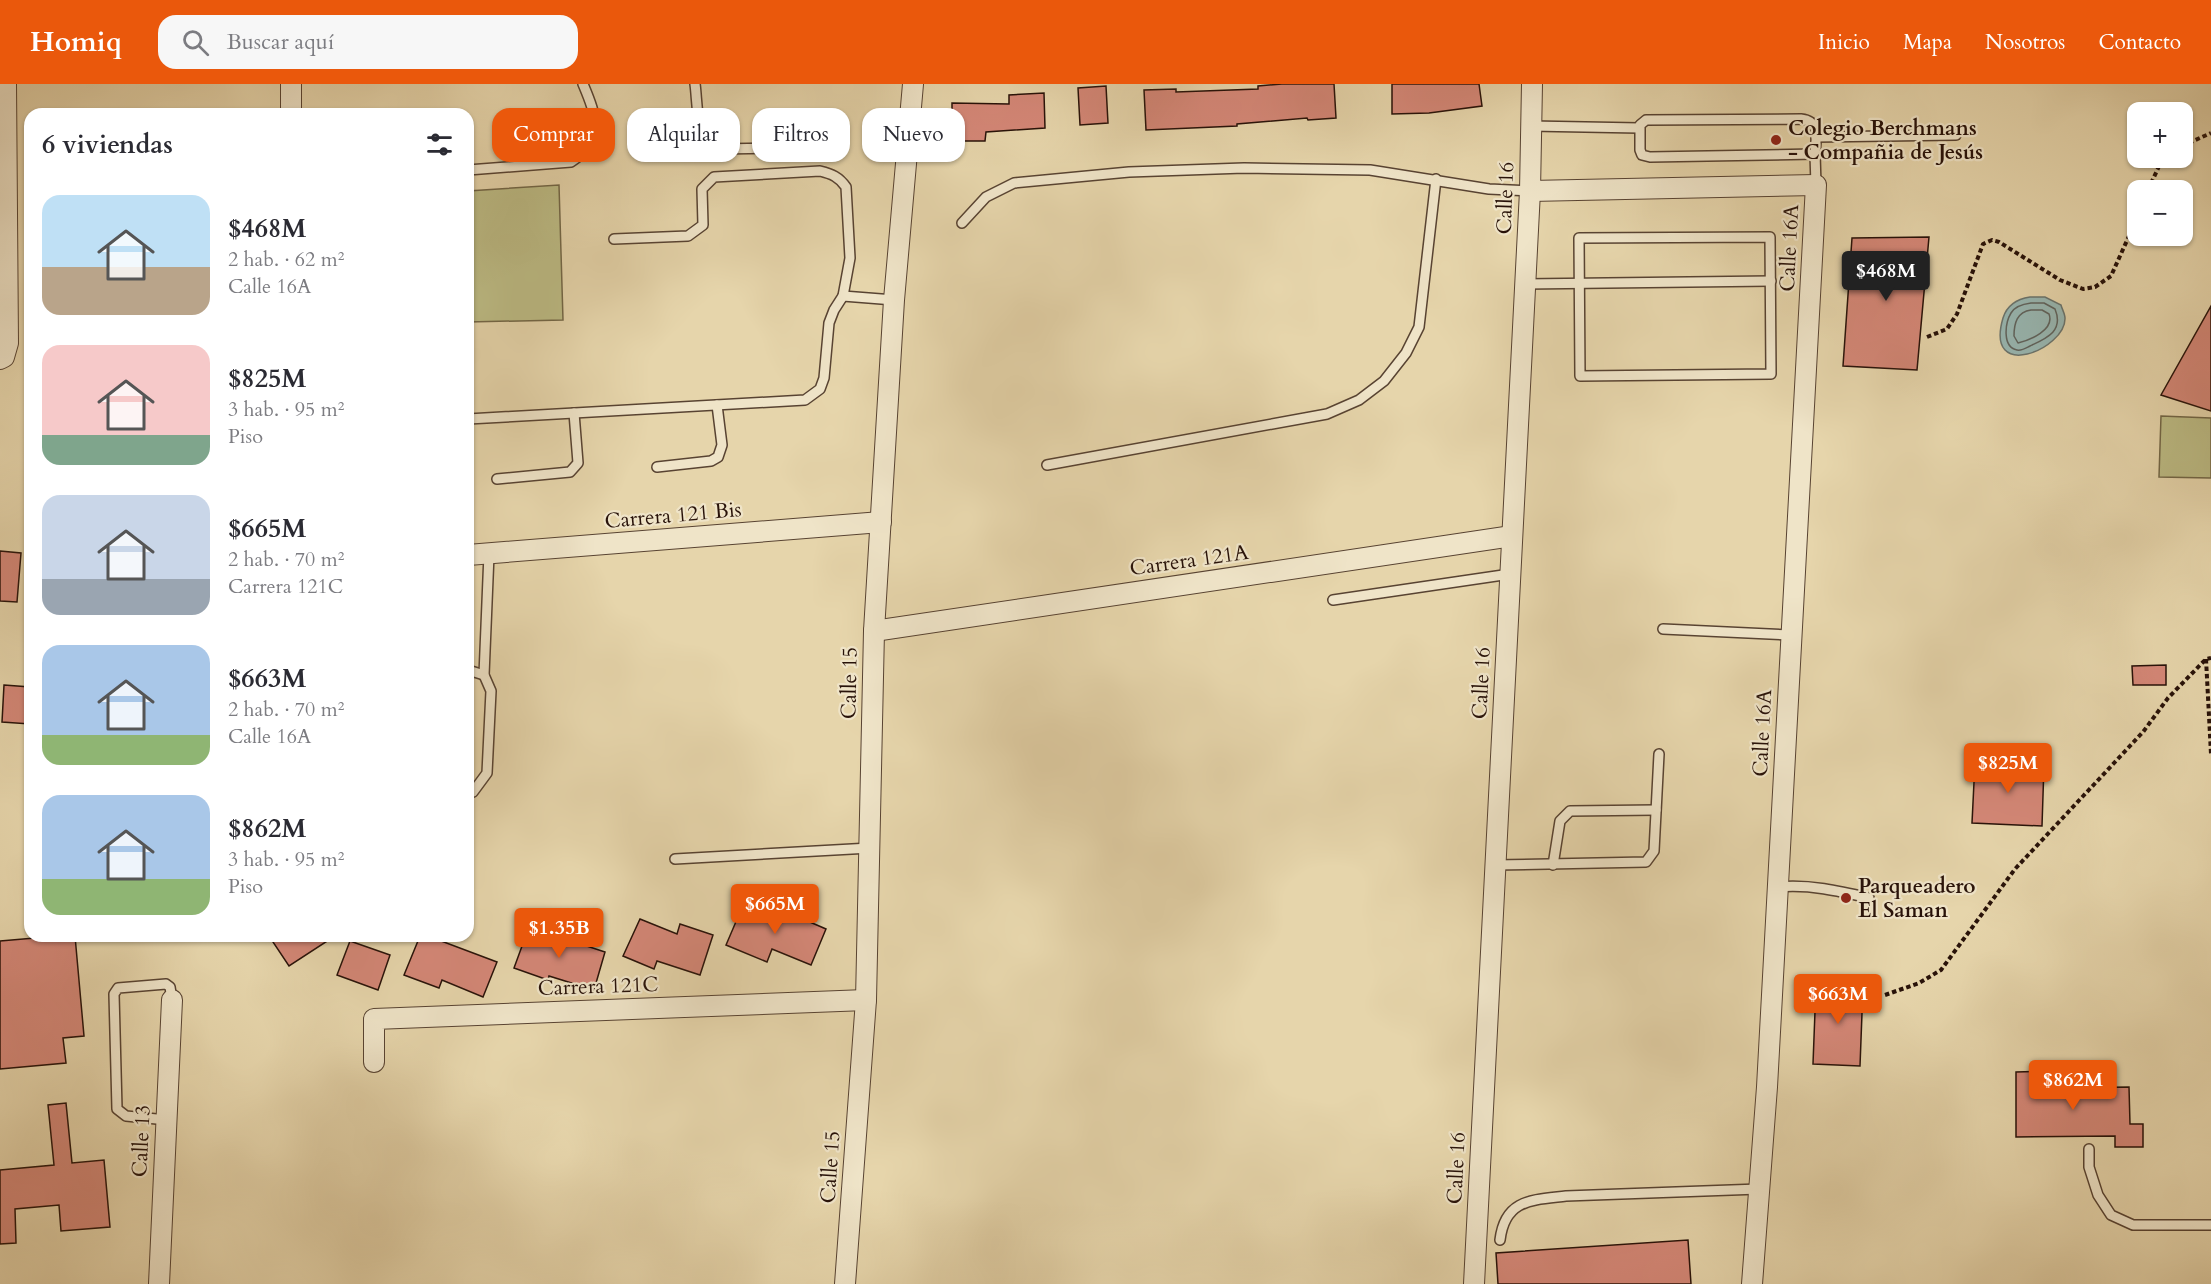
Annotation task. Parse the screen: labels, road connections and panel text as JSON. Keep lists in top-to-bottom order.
{
  "streets": {
    "street": [
      "Calle 16",
      "Calle 16A",
      "Carrera 121 Bis",
      "Carrera 121A",
      "Calle 15",
      "Carrera 121C",
      "Calle 13"
    ]
  },
  "crossings": [
    ["Calle 16", "Carrera 121A"],
    ["Carrera 121 Bis", "Calle 15"],
    ["Carrera 121A", "Calle 15"],
    ["Calle 15", "Carrera 121C"]
  ],
  "places": ["Colegio Berchmans - Compañia de Jesús", "Parqueadero El Saman"],
  "page": {
    "header": "Homiq",
    "search": "Buscar aquí",
    "nav": [
      "Inicio",
      "Mapa",
      "Nosotros",
      "Contacto"
    ],
    "map_buttons": ["+", "−"],
    "chip": [
      "Comprar",
      "Alquilar",
      "Filtros",
      "Nuevo"
    ],
    "heading": "6 viviendas",
    "list": [
      {
        "name": "$468M",
        "note": "2 hab. · 62 m² · Calle 16A"
      },
      {
        "name": "$825M",
        "note": "3 hab. · 95 m² · Piso"
      },
      {
        "name": "$665M",
        "note": "2 hab. · 70 m² · Carrera 121C"
      },
      {
        "name": "$663M",
        "note": "2 hab. · 70 m² · Calle 16A"
      },
      {
        "name": "$862M",
        "note": "3 hab. · 95 m² · Piso"
      }
    ],
    "price": [
      "$468M",
      "$825M",
      "$665M",
      "$1.35B",
      "$663M",
      "$862M"
    ]
  }
}
